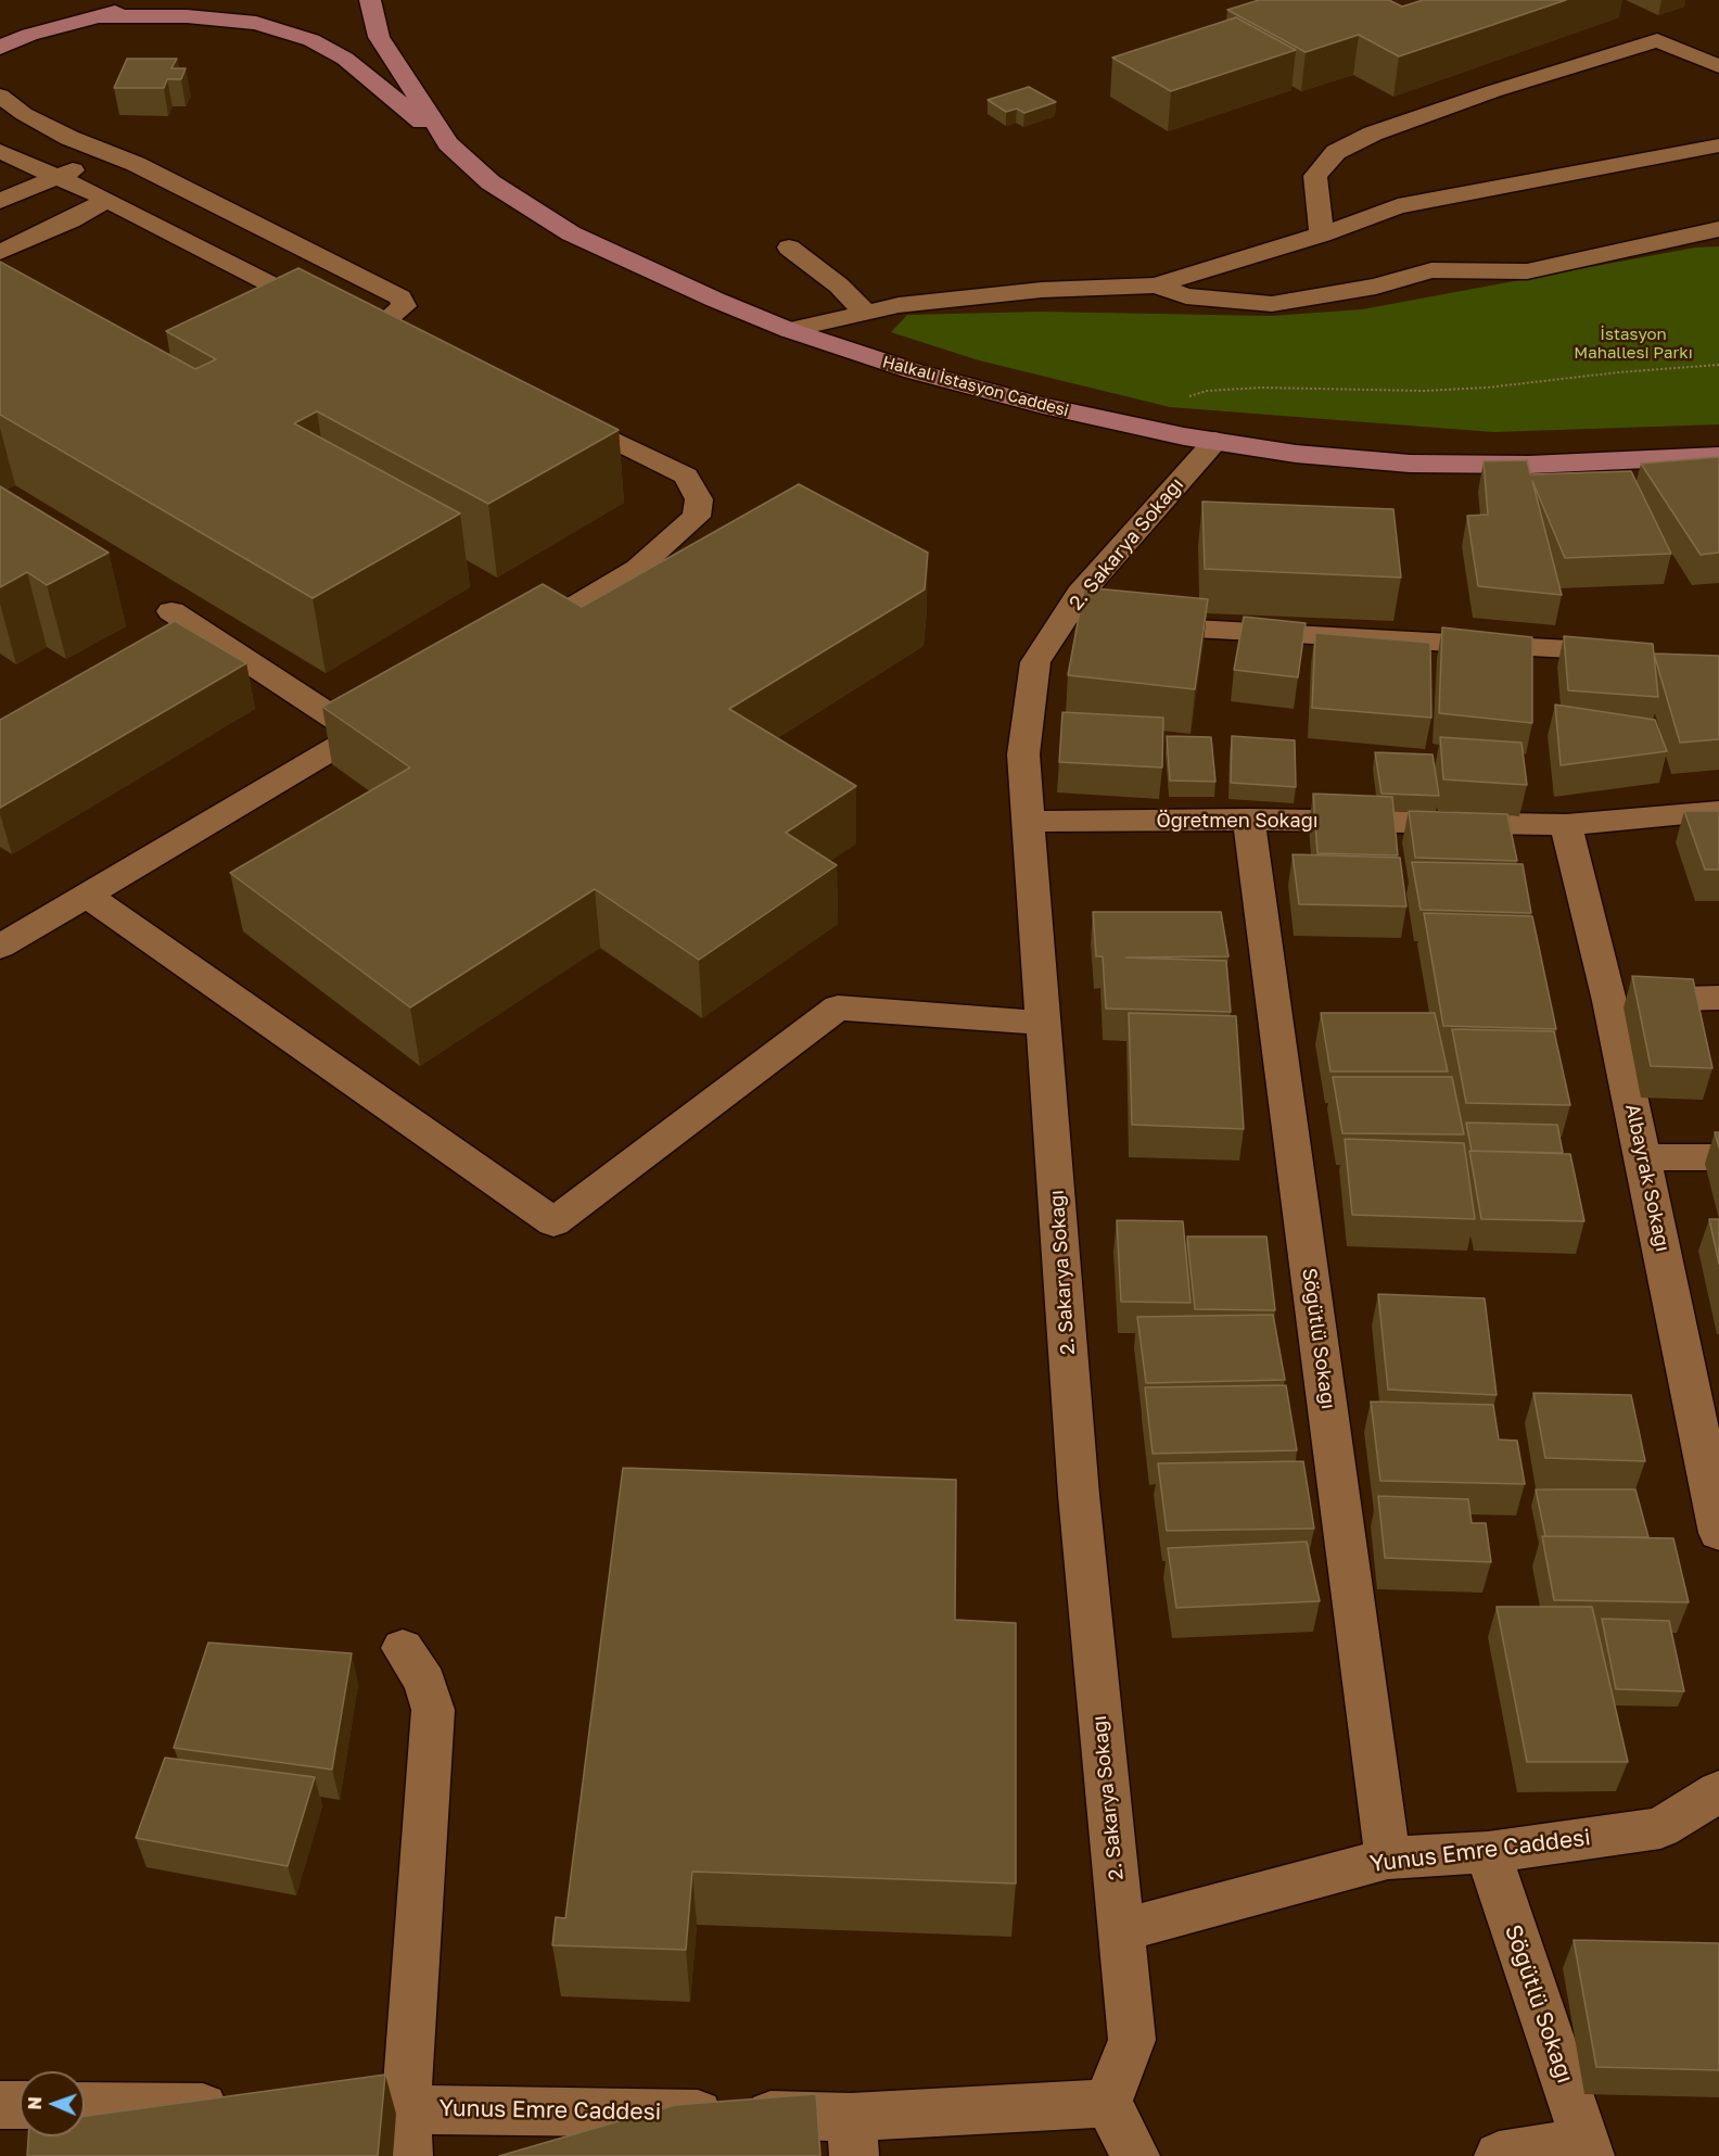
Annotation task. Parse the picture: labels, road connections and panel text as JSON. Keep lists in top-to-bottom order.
{
  "streets": {
    "main road": ["Halkalı İstasyon Caddesi"],
    "street": [
      "2. Sakarya Sokağı",
      "Öğretmen Sokağı",
      "Albayrak Sokağı",
      "Söğütlü Sokağı",
      "Yunus Emre Caddesi"
    ]
  },
  "crossings": [
    ["Halkalı İstasyon Caddesi", "2. Sakarya Sokağı"],
    ["2. Sakarya Sokağı", "Öğretmen Sokağı"],
    ["2. Sakarya Sokağı", "Yunus Emre Caddesi"],
    ["Öğretmen Sokağı", "Albayrak Sokağı"],
    ["Öğretmen Sokağı", "Söğütlü Sokağı"],
    ["Söğütlü Sokağı", "Yunus Emre Caddesi"]
  ],
  "parks": ["İstasyon Mahallesi Parkı"],
  "north": "left"
}
